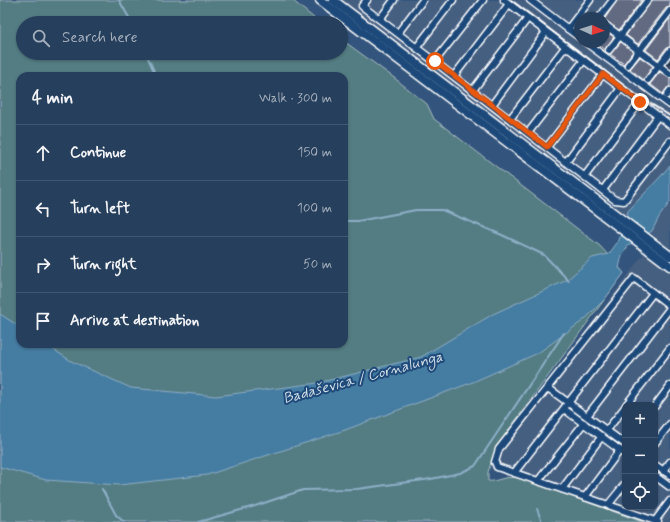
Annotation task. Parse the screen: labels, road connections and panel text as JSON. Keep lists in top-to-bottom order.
{
  "water": ["Badaševica / Cornalunga"],
  "north": "right",
  "page": {
    "search": "Search here",
    "heading": ["4 min", "Walk · 300 m"],
    "list": [
      ["Continue", "150 m"],
      ["Turn left", "100 m"],
      ["Turn right", "50 m"],
      "Arrive at destination"
    ],
    "map_buttons": ["+", "−"]
  }
}
